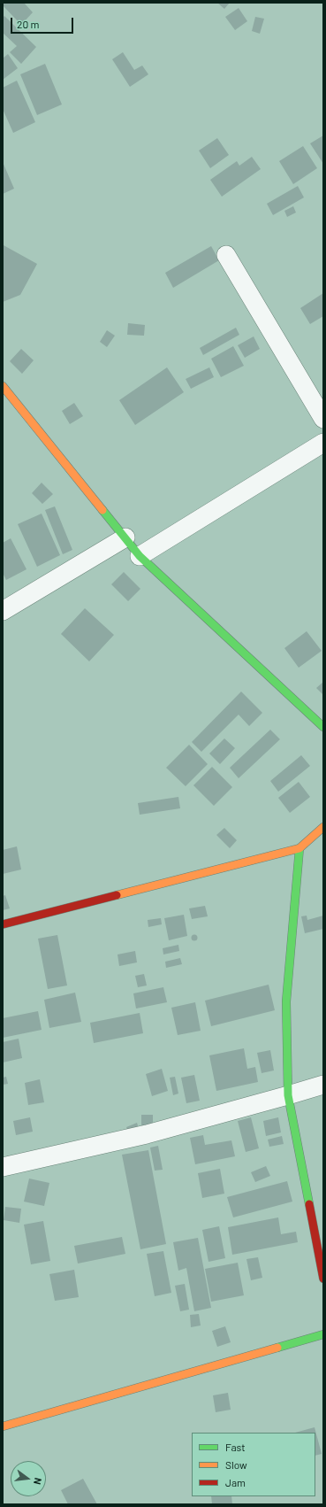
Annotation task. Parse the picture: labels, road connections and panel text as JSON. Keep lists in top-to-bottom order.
{
  "legend": ["Fast", "Slow", "Jam"],
  "scale_bar": "20 m",
  "north": "right"
}
